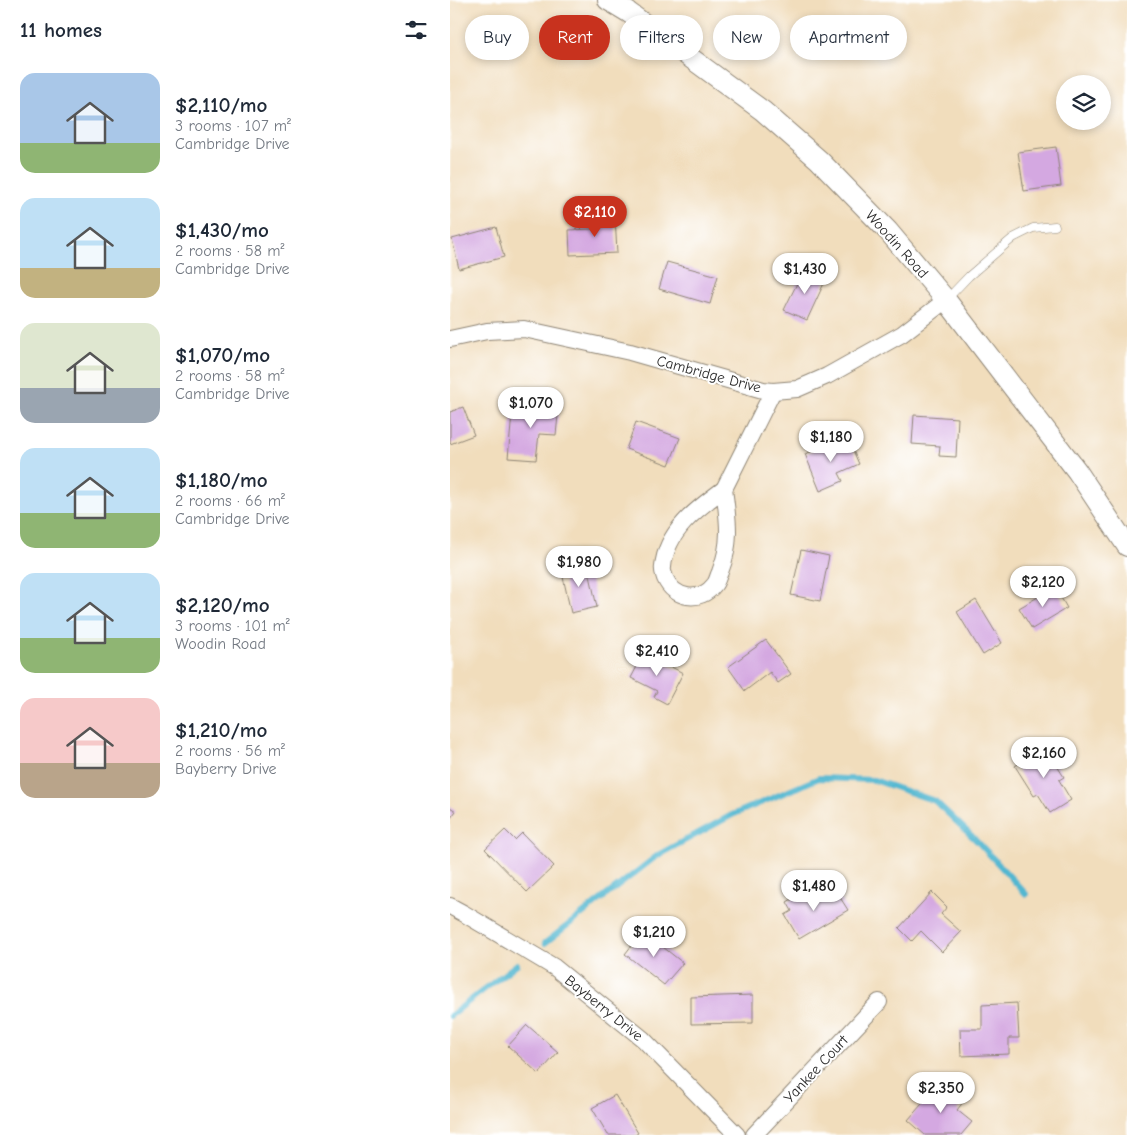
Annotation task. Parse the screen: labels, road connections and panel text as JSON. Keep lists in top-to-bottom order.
{
  "streets": {
    "street": [
      "Woodin Road",
      "Cambridge Drive",
      "Bayberry Drive",
      "Yankee Court"
    ]
  },
  "crossings": [
    ["Woodin Road", "Cambridge Drive"]
  ],
  "page": {
    "heading": "11 homes",
    "chip": [
      "Buy",
      "Rent",
      "Filters",
      "New",
      "Apartment"
    ],
    "list": [
      {
        "name": "$2,110/mo",
        "note": "3 rooms · 107 m² · Cambridge Drive"
      },
      {
        "name": "$1,430/mo",
        "note": "2 rooms · 58 m² · Cambridge Drive"
      },
      {
        "name": "$1,070/mo",
        "note": "2 rooms · 58 m² · Cambridge Drive"
      },
      {
        "name": "$1,180/mo",
        "note": "2 rooms · 66 m² · Cambridge Drive"
      },
      {
        "name": "$2,120/mo",
        "note": "3 rooms · 101 m² · Woodin Road"
      },
      {
        "name": "$1,210/mo",
        "note": "2 rooms · 56 m² · Bayberry Drive"
      }
    ],
    "price": [
      "$2,110",
      "$1,430",
      "$1,070",
      "$1,180",
      "$1,980",
      "$2,120",
      "$2,410",
      "$2,160",
      "$1,480",
      "$1,210",
      "$2,350"
    ]
  }
}
